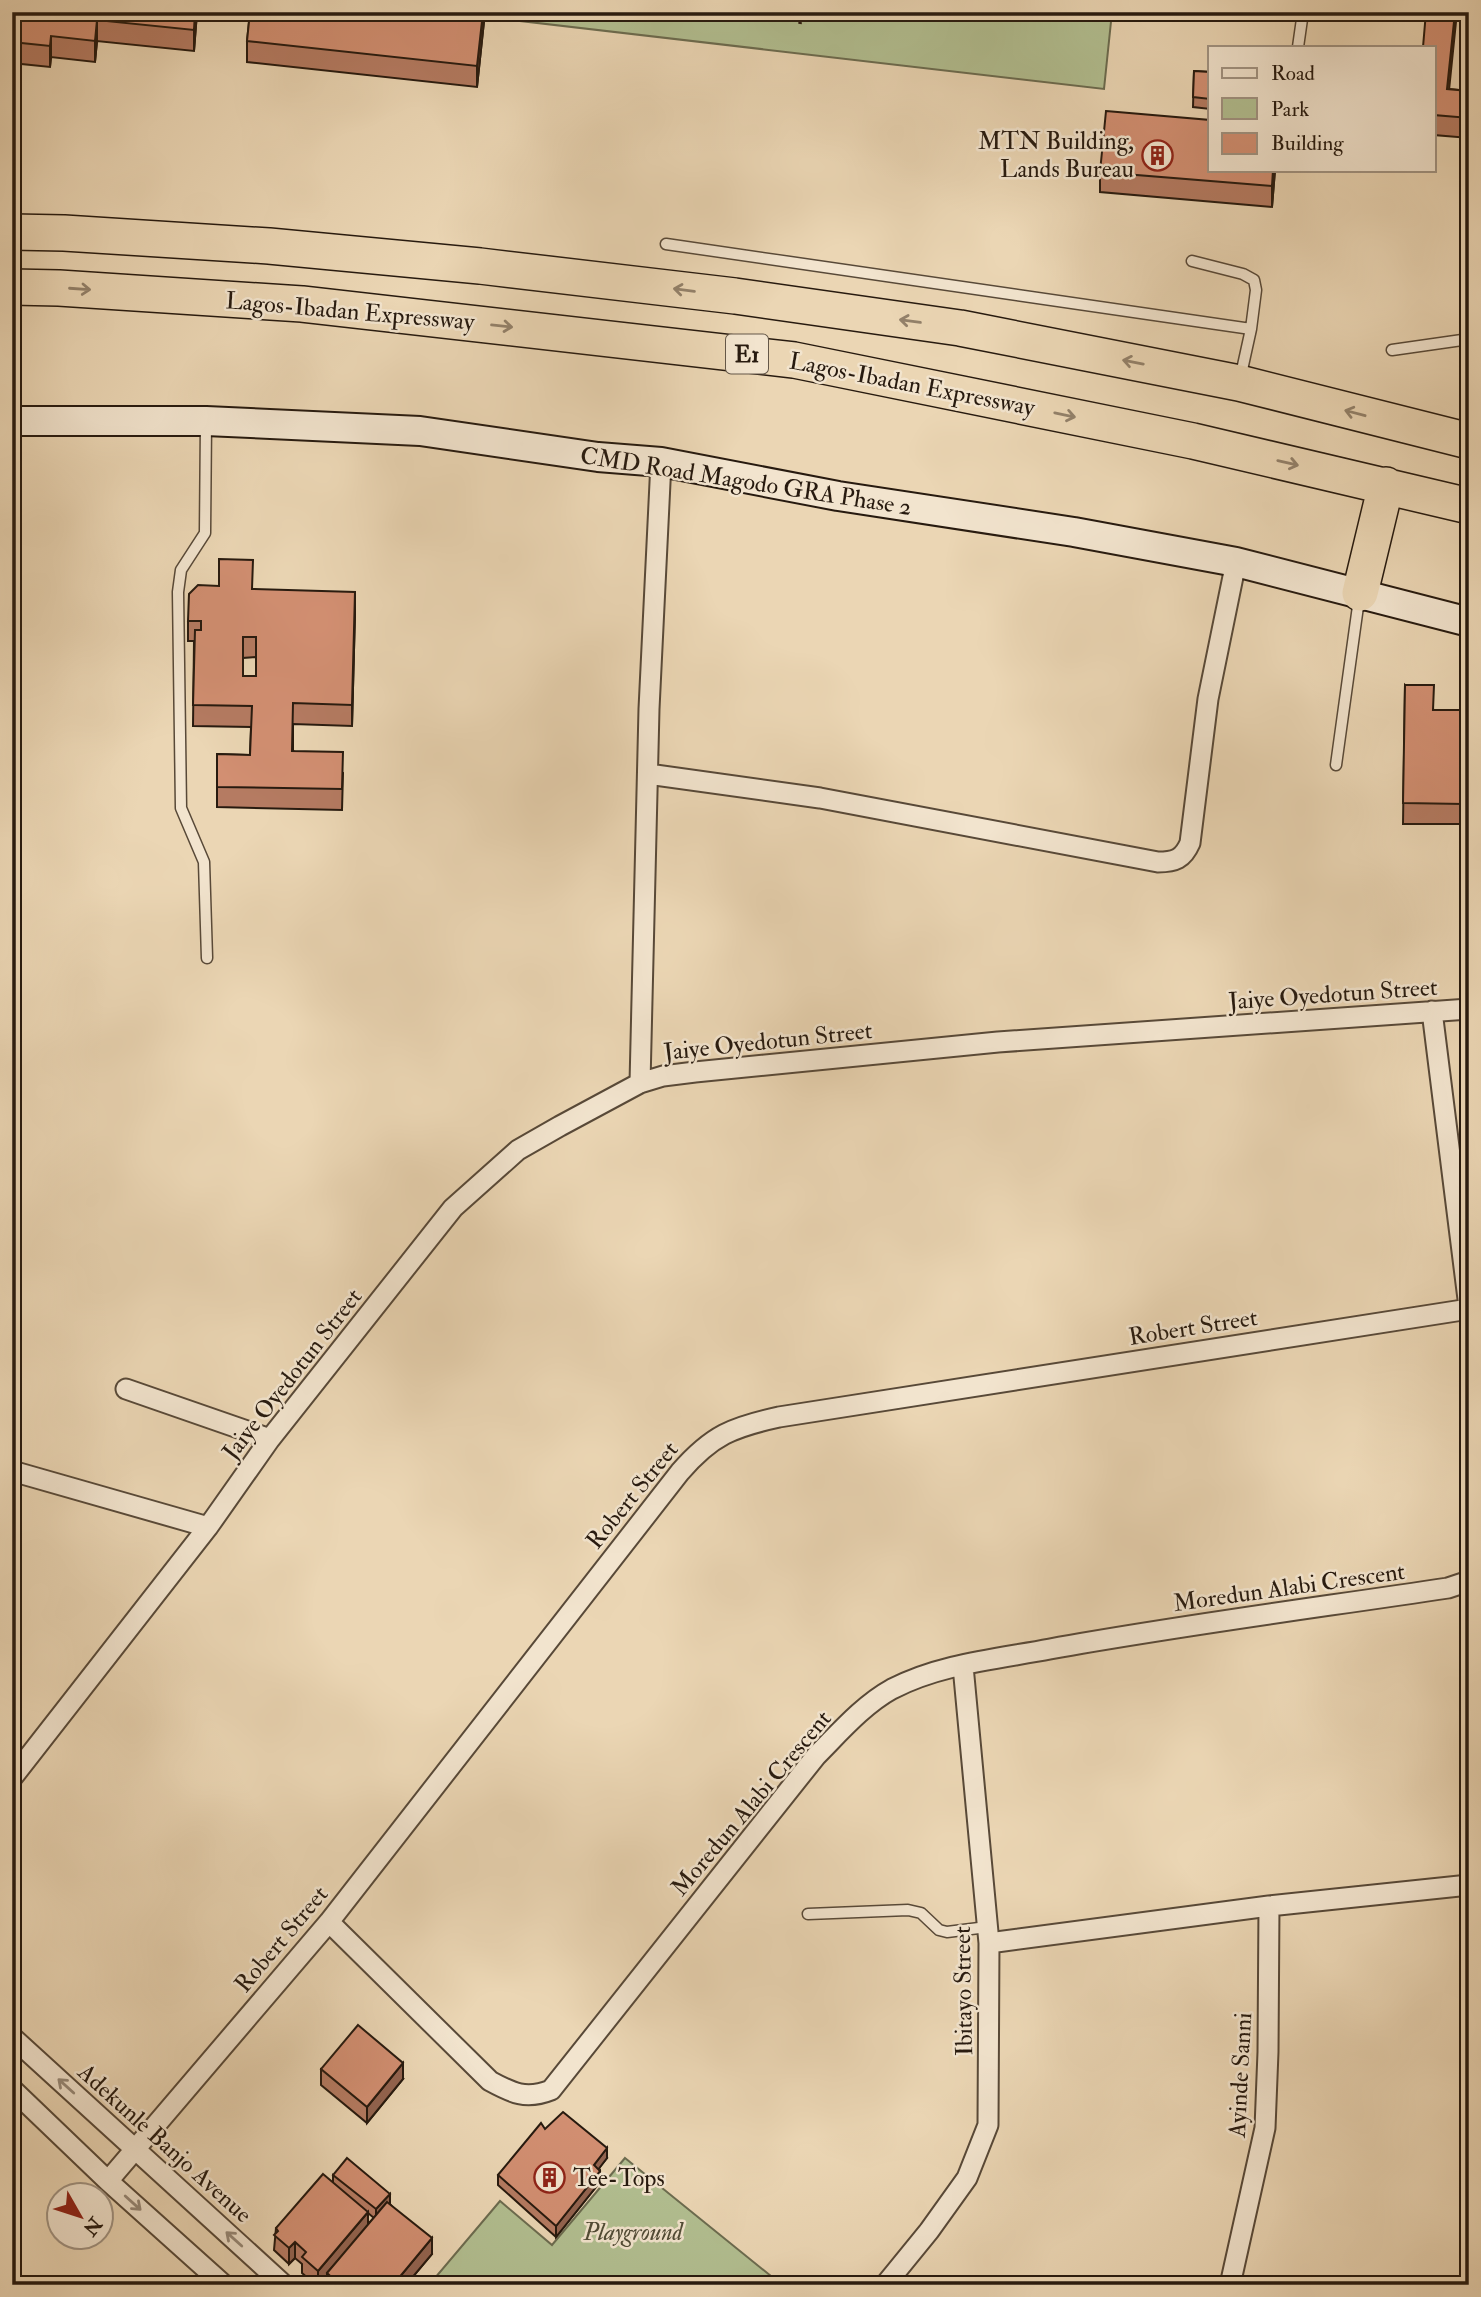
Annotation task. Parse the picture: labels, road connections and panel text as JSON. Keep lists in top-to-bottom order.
{
  "streets": {
    "highway": ["Lagos-Ibadan Expressway", "E1"],
    "street": [
      "CMD Road Magodo GRA Phase 2",
      "Jaiye Oyedotun Street",
      "Robert Street",
      "Moredun Alabi Crescent",
      "Ibitayo Street",
      "Ayinde Sanni",
      "Adekunle Banjo Avenue"
    ]
  },
  "crossings": [
    ["Robert Street", "Moredun Alabi Crescent"],
    ["Robert Street", "Adekunle Banjo Avenue"],
    ["Moredun Alabi Crescent", "Ibitayo Street"]
  ],
  "parks": ["Playground"],
  "places": {
    "building": ["MTN Building, Lands Bureau", "Tee-Tops"]
  },
  "legend": ["Road", "Park", "Building"],
  "north": "bottom right"
}
